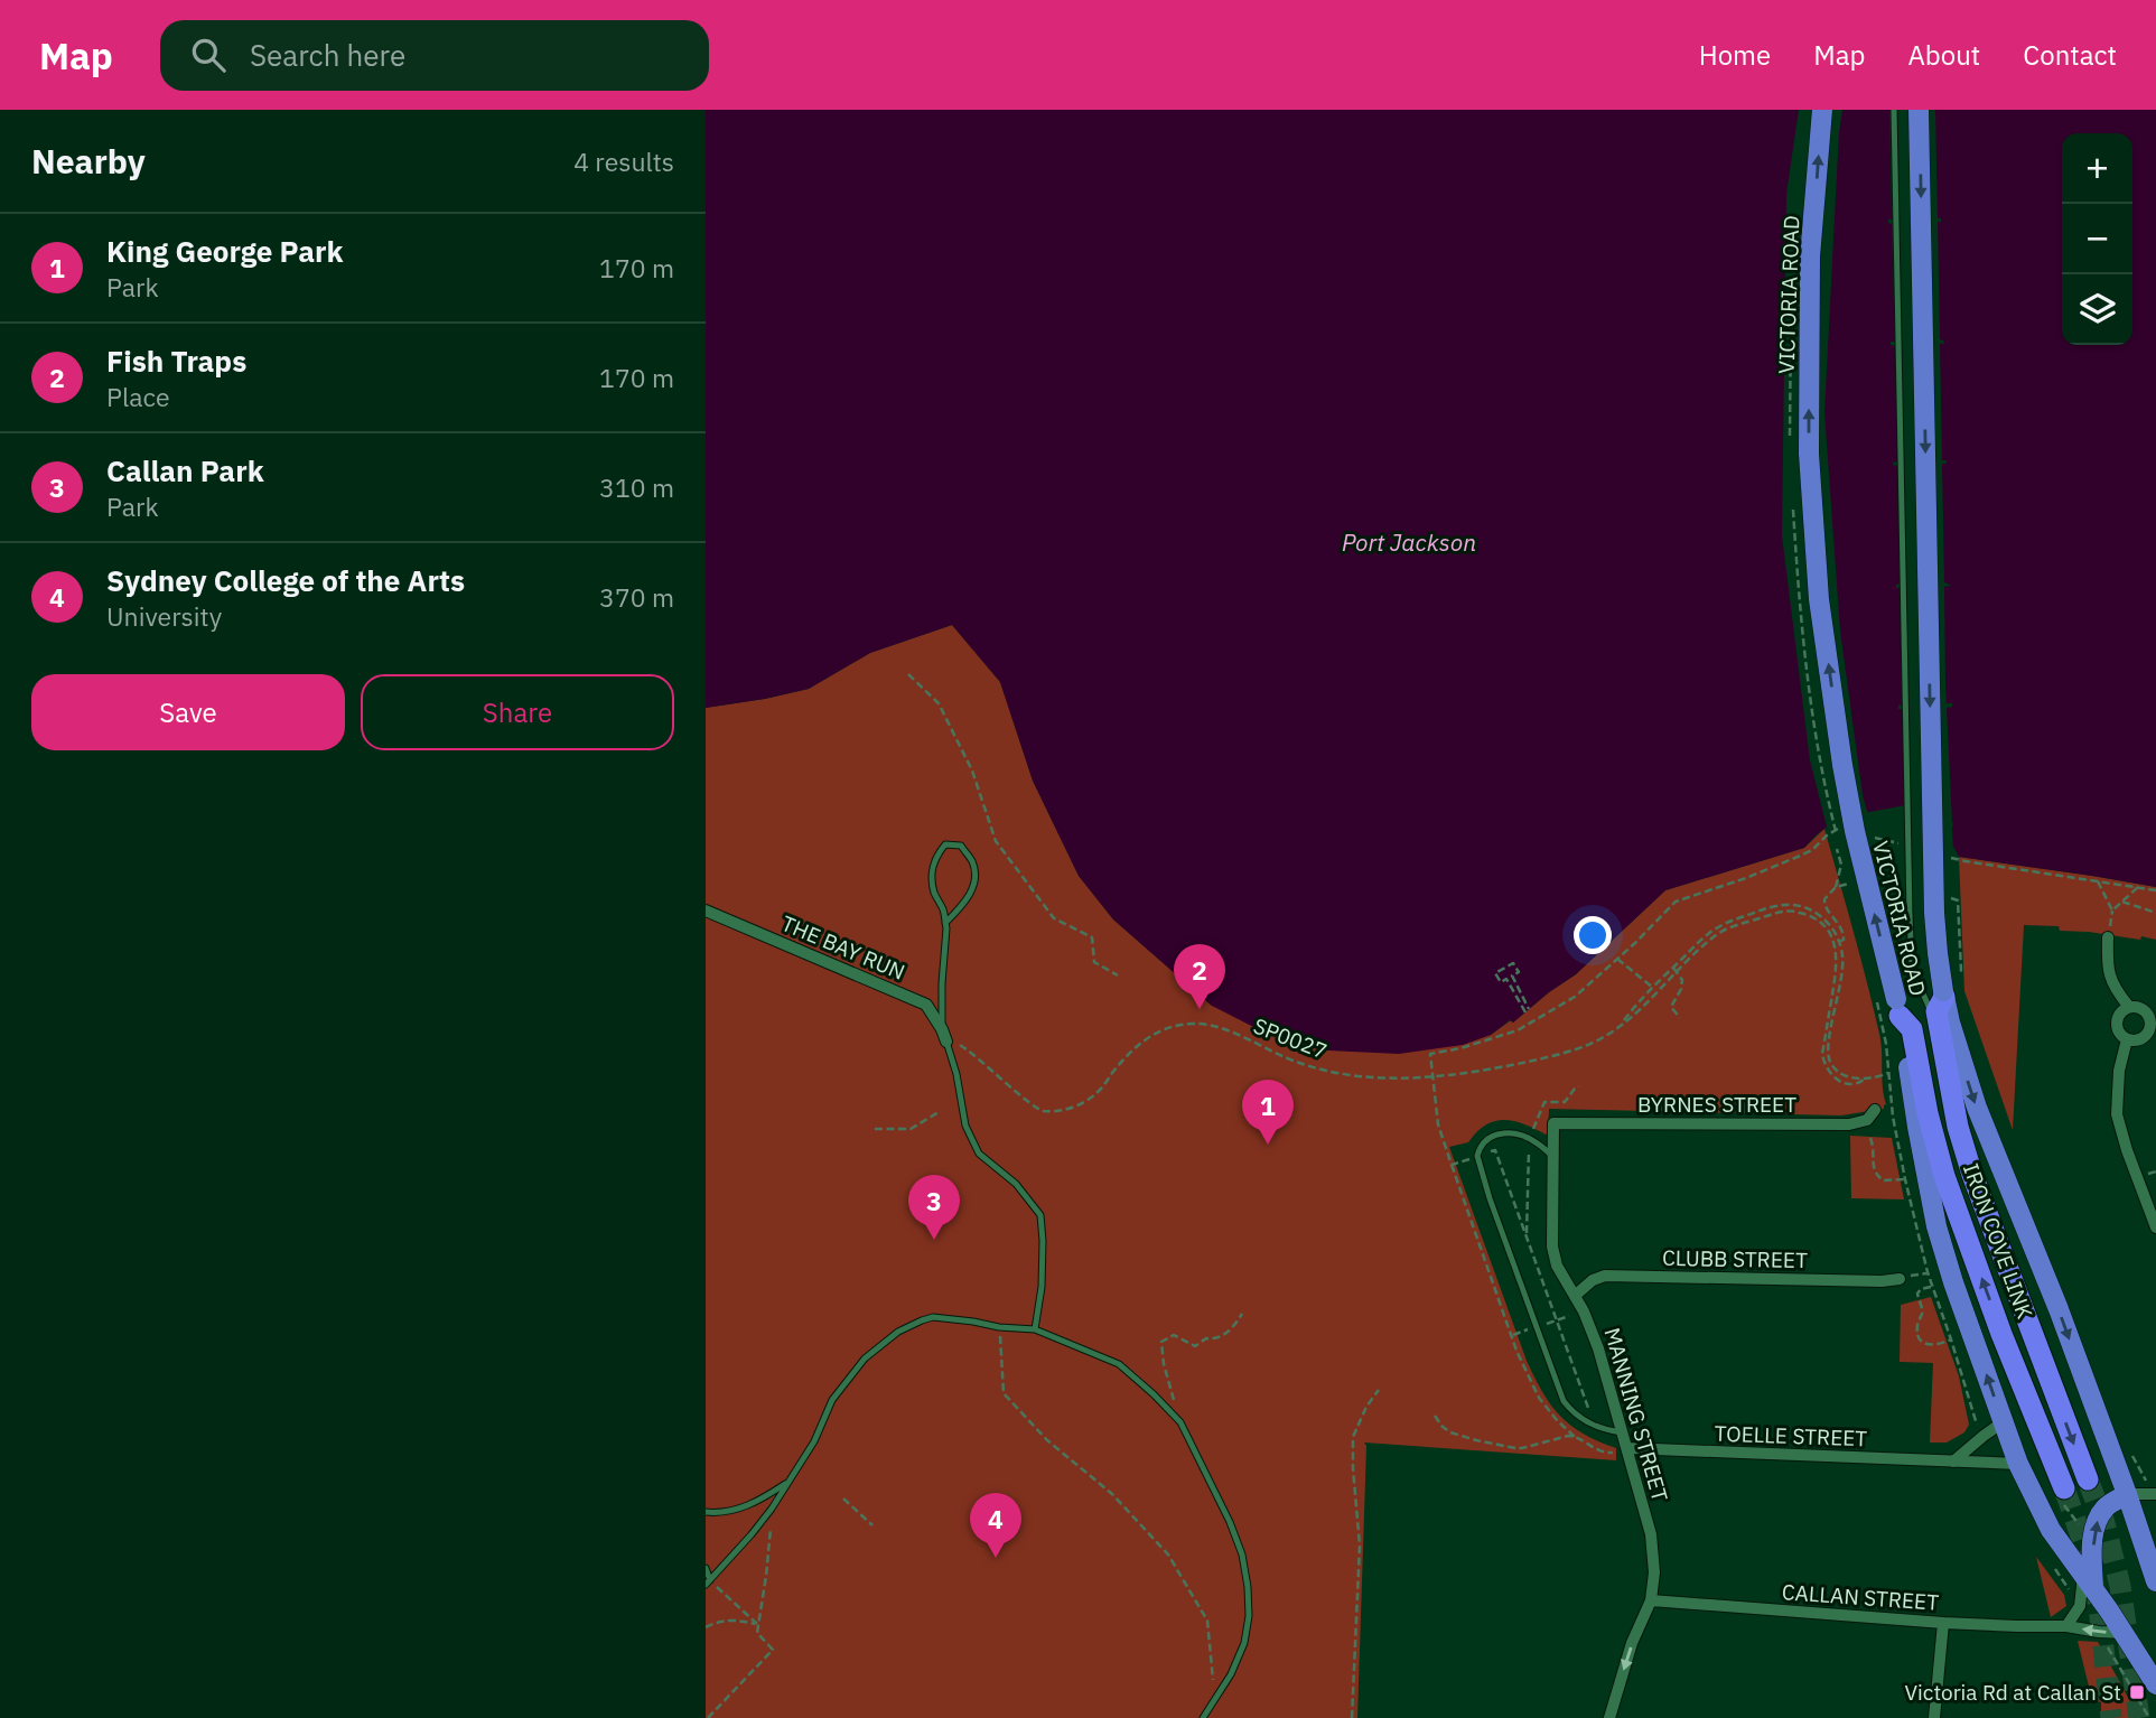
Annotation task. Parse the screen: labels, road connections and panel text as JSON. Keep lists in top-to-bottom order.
{
  "streets": {
    "highway": ["VICTORIA ROAD", "IRON COVE LINK"],
    "street": [
      "THE BAY RUN",
      "BYRNES STREET",
      "CLUBB STREET",
      "MANNING STREET",
      "TOELLE STREET",
      "CALLAN STREET"
    ],
    "path": ["SP0027"]
  },
  "crossings": [
    ["VICTORIA ROAD", "IRON COVE LINK"],
    ["VICTORIA ROAD", "TOELLE STREET"],
    ["VICTORIA ROAD", "CALLAN STREET"],
    ["THE BAY RUN", "SP0027"],
    ["BYRNES STREET", "MANNING STREET"],
    ["CLUBB STREET", "MANNING STREET"],
    ["MANNING STREET", "TOELLE STREET"],
    ["MANNING STREET", "CALLAN STREET"]
  ],
  "water": ["Port Jackson"],
  "places": {
    "transit": ["Victoria Rd at Callan St"]
  },
  "page": {
    "header": "Map",
    "search": "Search here",
    "nav": [
      "Home",
      "Map",
      "About",
      "Contact"
    ],
    "heading": ["Nearby", "4 results"],
    "map_buttons": ["+", "−"],
    "list": [
      {
        "mark": "1",
        "name": "King George Park",
        "note": "Park",
        "value": "170 m"
      },
      {
        "mark": "2",
        "name": "Fish Traps",
        "note": "Place",
        "value": "170 m"
      },
      {
        "mark": "3",
        "name": "Callan Park",
        "note": "Park",
        "value": "310 m"
      },
      {
        "mark": "4",
        "name": "Sydney College of the Arts",
        "note": "University",
        "value": "370 m"
      }
    ],
    "buttons": ["Save", "Share"],
    "pins": [
      "2",
      "1",
      "3",
      "4"
    ]
  }
}
